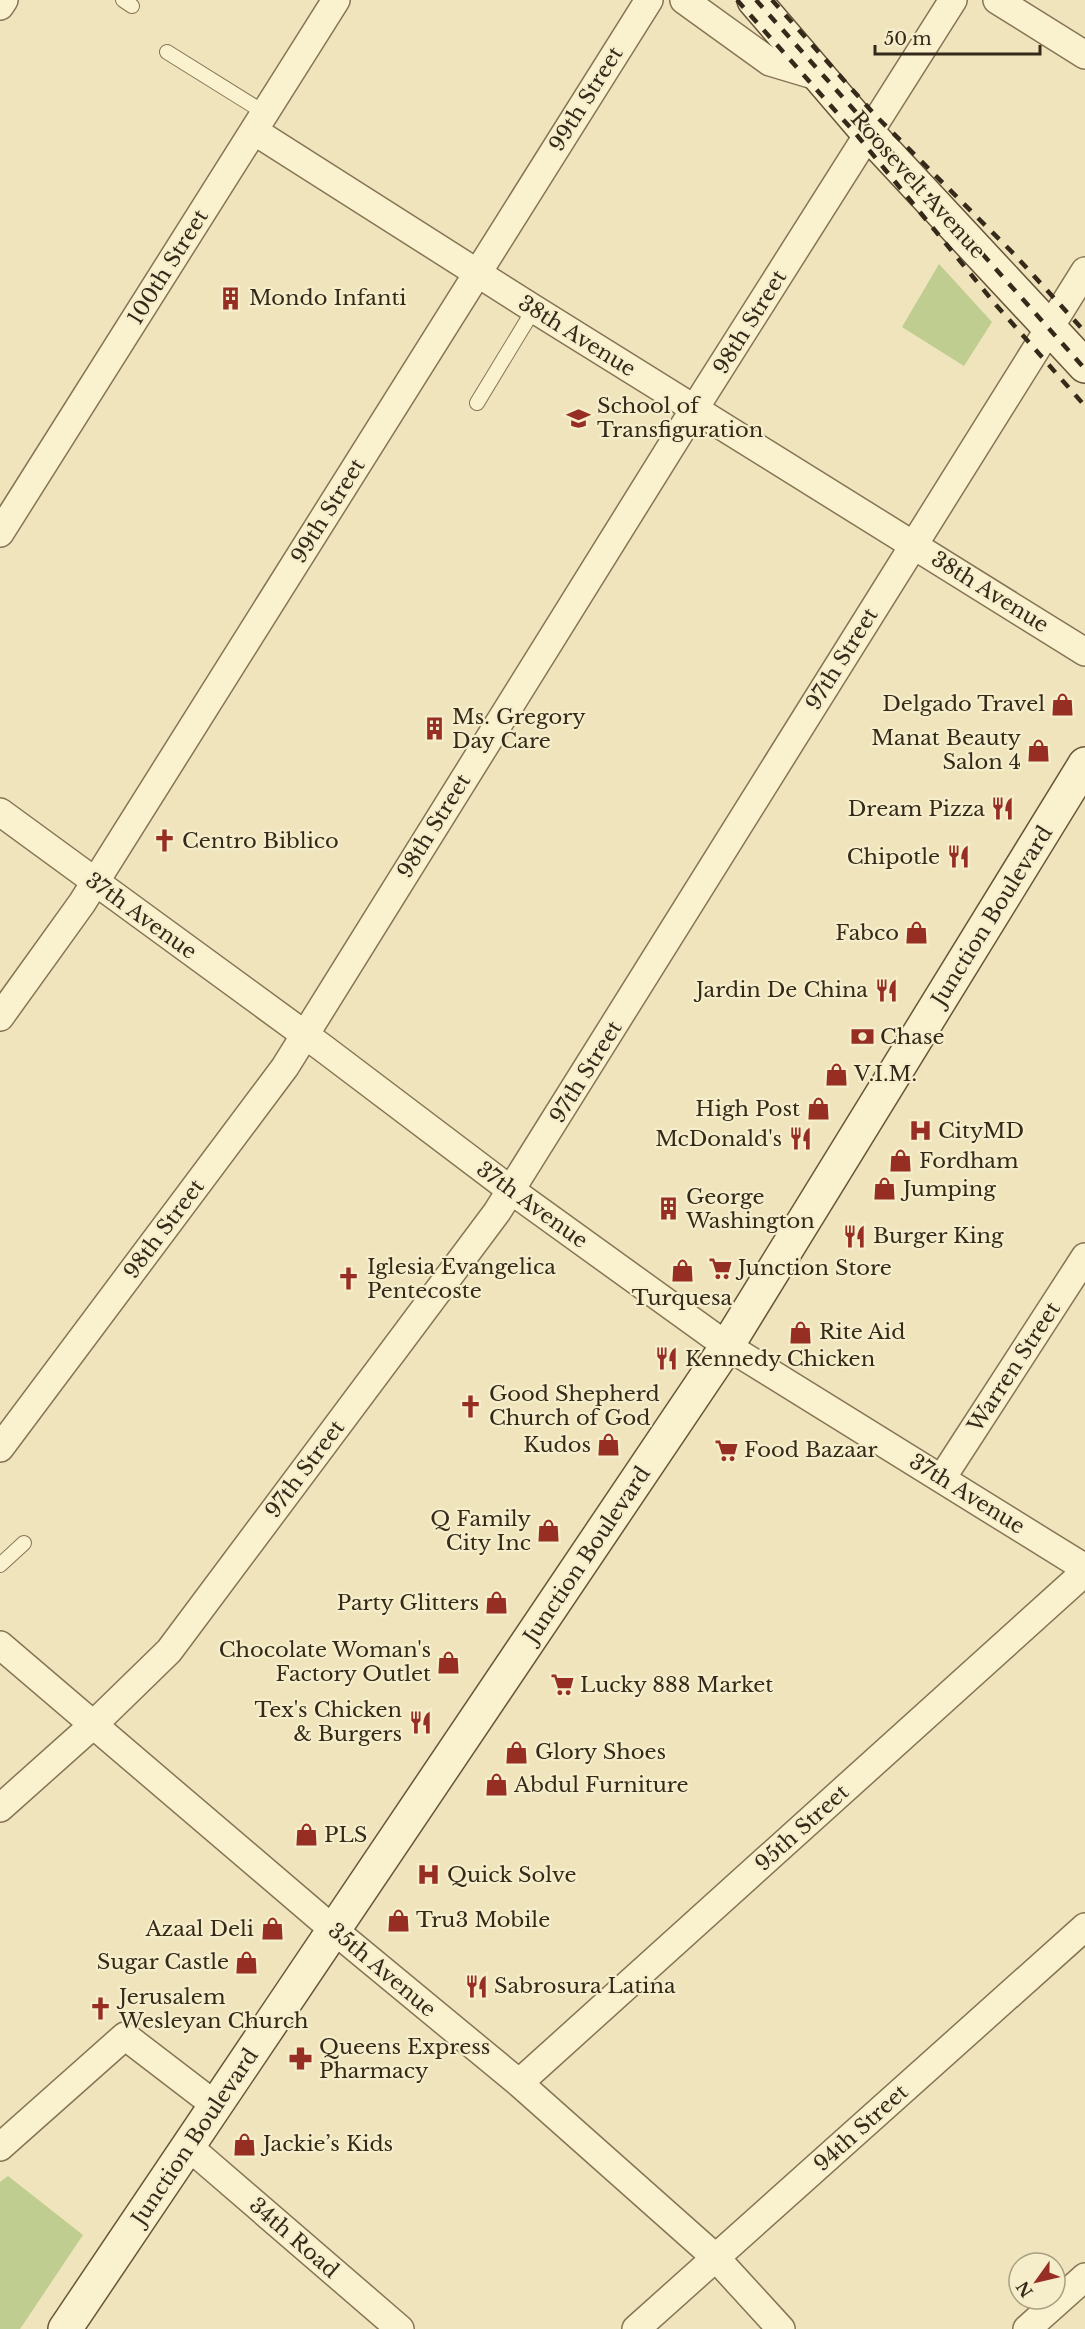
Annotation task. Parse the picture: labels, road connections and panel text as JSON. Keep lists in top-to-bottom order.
{
  "streets": {
    "main road": ["Roosevelt Avenue", "Junction Boulevard"],
    "street": [
      "99th Street",
      "100th Street",
      "98th Street",
      "38th Avenue",
      "97th Street",
      "37th Avenue",
      "Warren Street",
      "95th Street",
      "35th Avenue",
      "94th Street",
      "34th Road"
    ]
  },
  "crossings": [
    ["99th Street", "38th Avenue"],
    ["99th Street", "37th Avenue"],
    ["Roosevelt Avenue", "98th Street"],
    ["Roosevelt Avenue", "97th Street"],
    ["100th Street", "38th Avenue"],
    ["98th Street", "38th Avenue"],
    ["98th Street", "37th Avenue"],
    ["38th Avenue", "97th Street"],
    ["97th Street", "37th Avenue"],
    ["97th Street", "35th Avenue"],
    ["37th Avenue", "Junction Boulevard"],
    ["37th Avenue", "Warren Street"],
    ["37th Avenue", "95th Street"],
    ["Junction Boulevard", "35th Avenue"],
    ["Junction Boulevard", "34th Road"],
    ["95th Street", "35th Avenue"],
    ["35th Avenue", "94th Street"]
  ],
  "places": {
    "building": ["Mondo Infanti", "Ms. Gregory Day Care", "George Washington"],
    "school or university": ["School of Transfiguration"],
    "shop": [
      "Delgado Travel",
      "Manat Beauty Salon 4",
      "Fabco",
      "V.I.M.",
      "High Post",
      "Fordham",
      "Jumping",
      "Turquesa",
      "Rite Aid",
      "Kudos",
      "Q Family City Inc",
      "Party Glitters",
      "Chocolate Woman's Factory Outlet",
      "Glory Shoes",
      "Abdul Furniture",
      "PLS",
      "Tru3 Mobile",
      "Azaal Deli",
      "Sugar Castle",
      "Jackie’s Kids"
    ],
    "restaurant": [
      "Dream Pizza",
      "Chipotle",
      "Jardin De China",
      "McDonald's",
      "Burger King",
      "Kennedy Chicken",
      "Tex's Chicken & Burgers",
      "Sabrosura Latina"
    ],
    "church": [
      "Centro Biblico",
      "Iglesia Evangelica Pentecoste",
      "Good Shepherd Church of God",
      "Jerusalem Wesleyan Church"
    ],
    "bank": ["Chase"],
    "hospital": ["CityMD", "Quick Solve"],
    "supermarket": ["Junction Store", "Food Bazaar", "Lucky 888 Market"],
    "pharmacy": ["Queens Express Pharmacy"]
  },
  "scale_bar": "50 m",
  "north": "bottom left"
}
